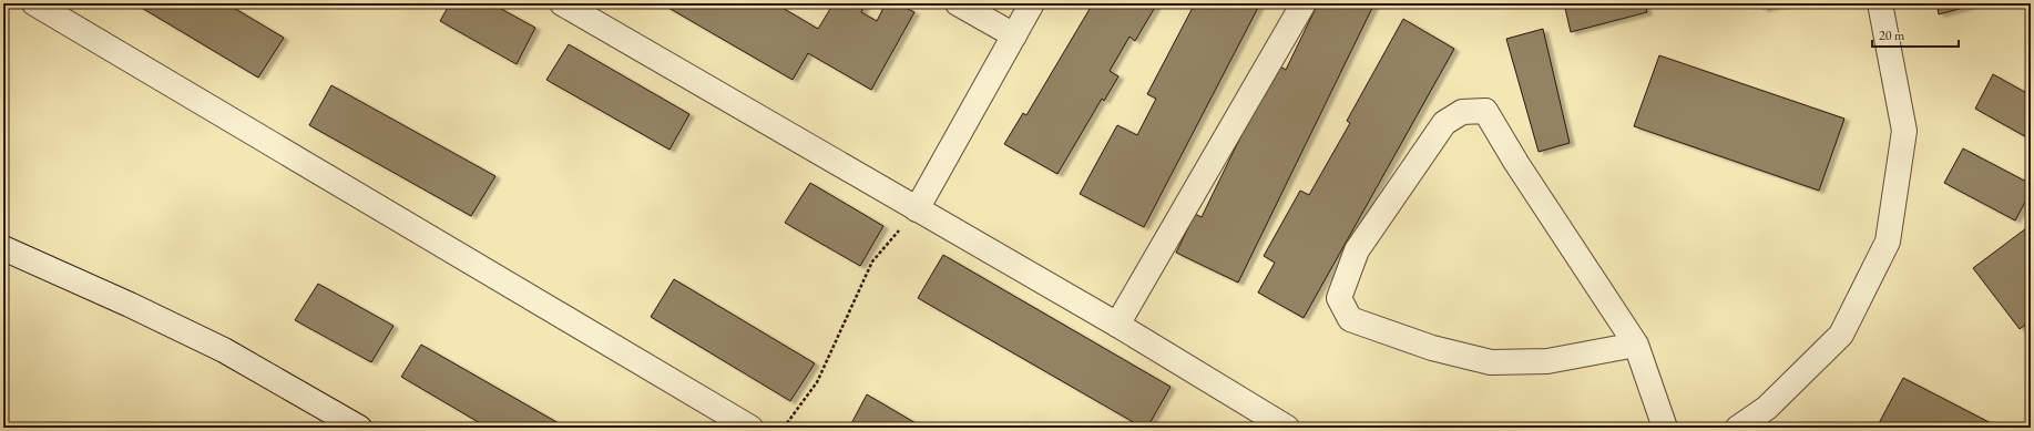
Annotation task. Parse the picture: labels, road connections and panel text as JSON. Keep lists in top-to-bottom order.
{
  "scale_bar": "20 m"
}
